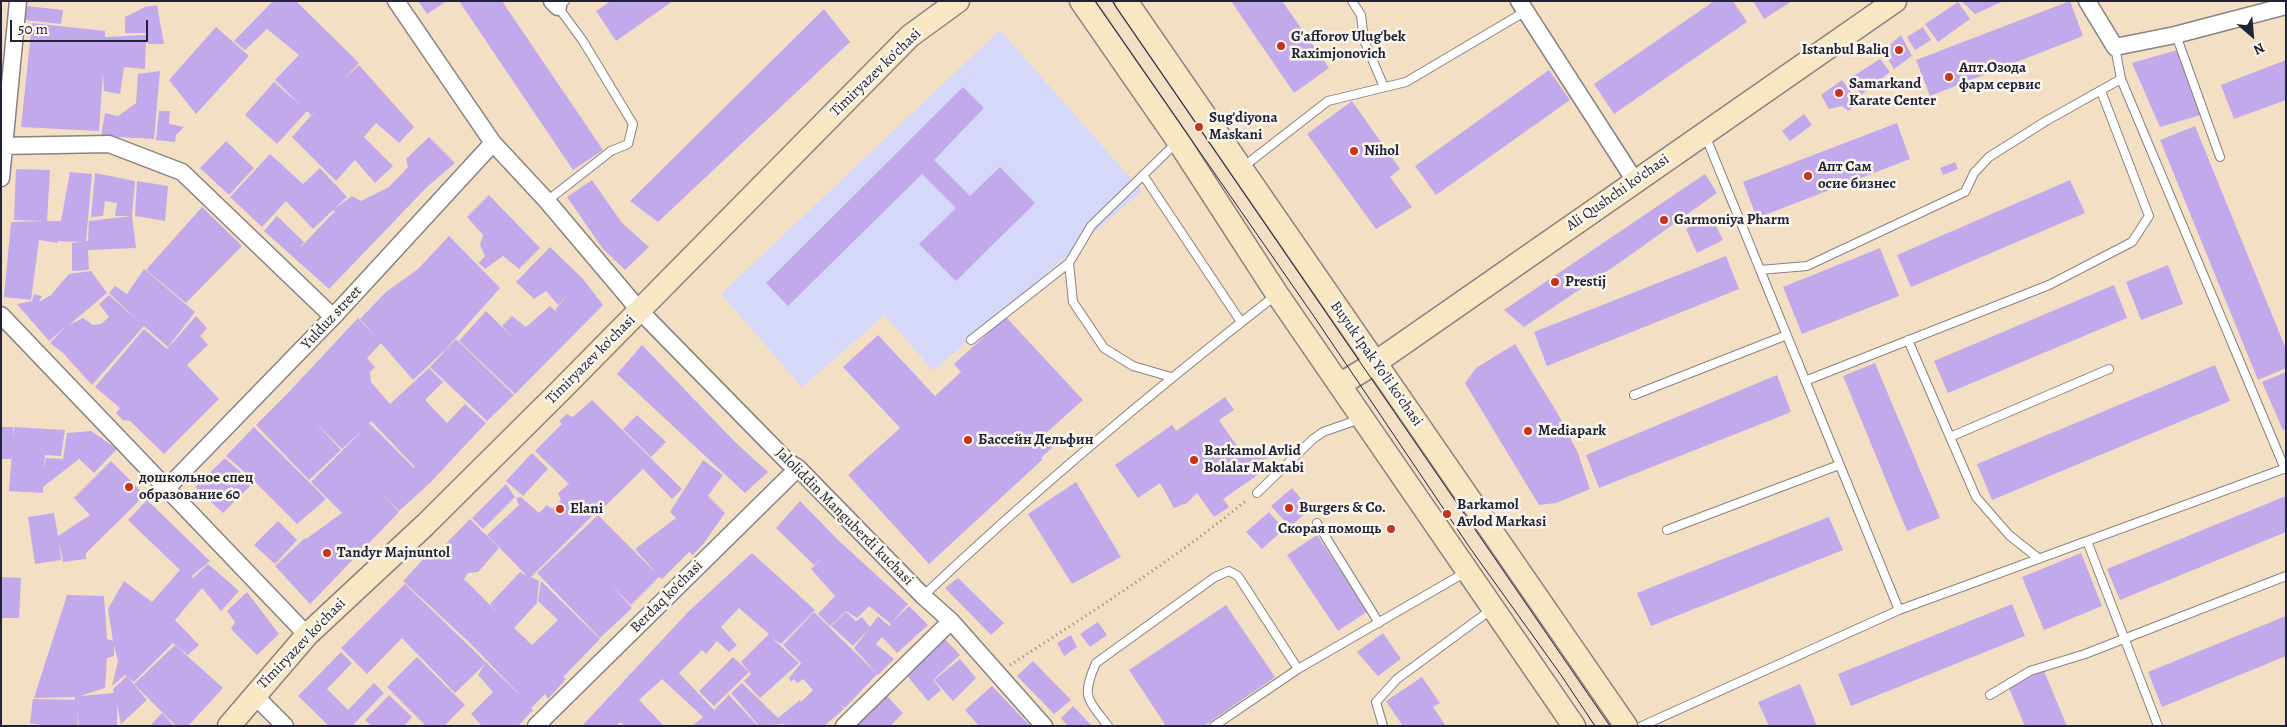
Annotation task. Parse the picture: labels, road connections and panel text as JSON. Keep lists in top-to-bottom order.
{
  "streets": {
    "main road": ["Timiryazev ko'chasi", "Ali Qushchi ko'chasi", "Buyuk Ipak Yo'li ko'chasi"],
    "street": ["Yulduz street", "Jaloliddin Manguberdi kuchasi", "Berdaq ko'chasi"]
  },
  "crossings": [
    ["Timiryazev ko'chasi", "Jaloliddin Manguberdi kuchasi"],
    ["Ali Qushchi ko'chasi", "Buyuk Ipak Yo'li ko'chasi"],
    ["Yulduz street", "Jaloliddin Manguberdi kuchasi"],
    ["Jaloliddin Manguberdi kuchasi", "Berdaq ko'chasi"]
  ],
  "places": [
    "G'afforov Ulug'bek Raximjonovich",
    "Istanbul Baliq",
    "Апт.Озода фарм сервис",
    "Samarkand Karate Center",
    "Sug'diyona Maskani",
    "Nihol",
    "Апт Сам осие бизнес",
    "Garmoniya Pharm",
    "Prestij",
    "Mediapark",
    "Бассейн Дельфин",
    "Barkamol Avlid Bolalar Maktabi",
    "дошкольное спец образование 60",
    "Burgers & Co.",
    "Elani",
    "Barkamol Avlod Markasi",
    "Скорая помощь",
    "Tandyr Majnuntol"
  ],
  "scale_bar": "50 m",
  "north": "bottom right"
}
